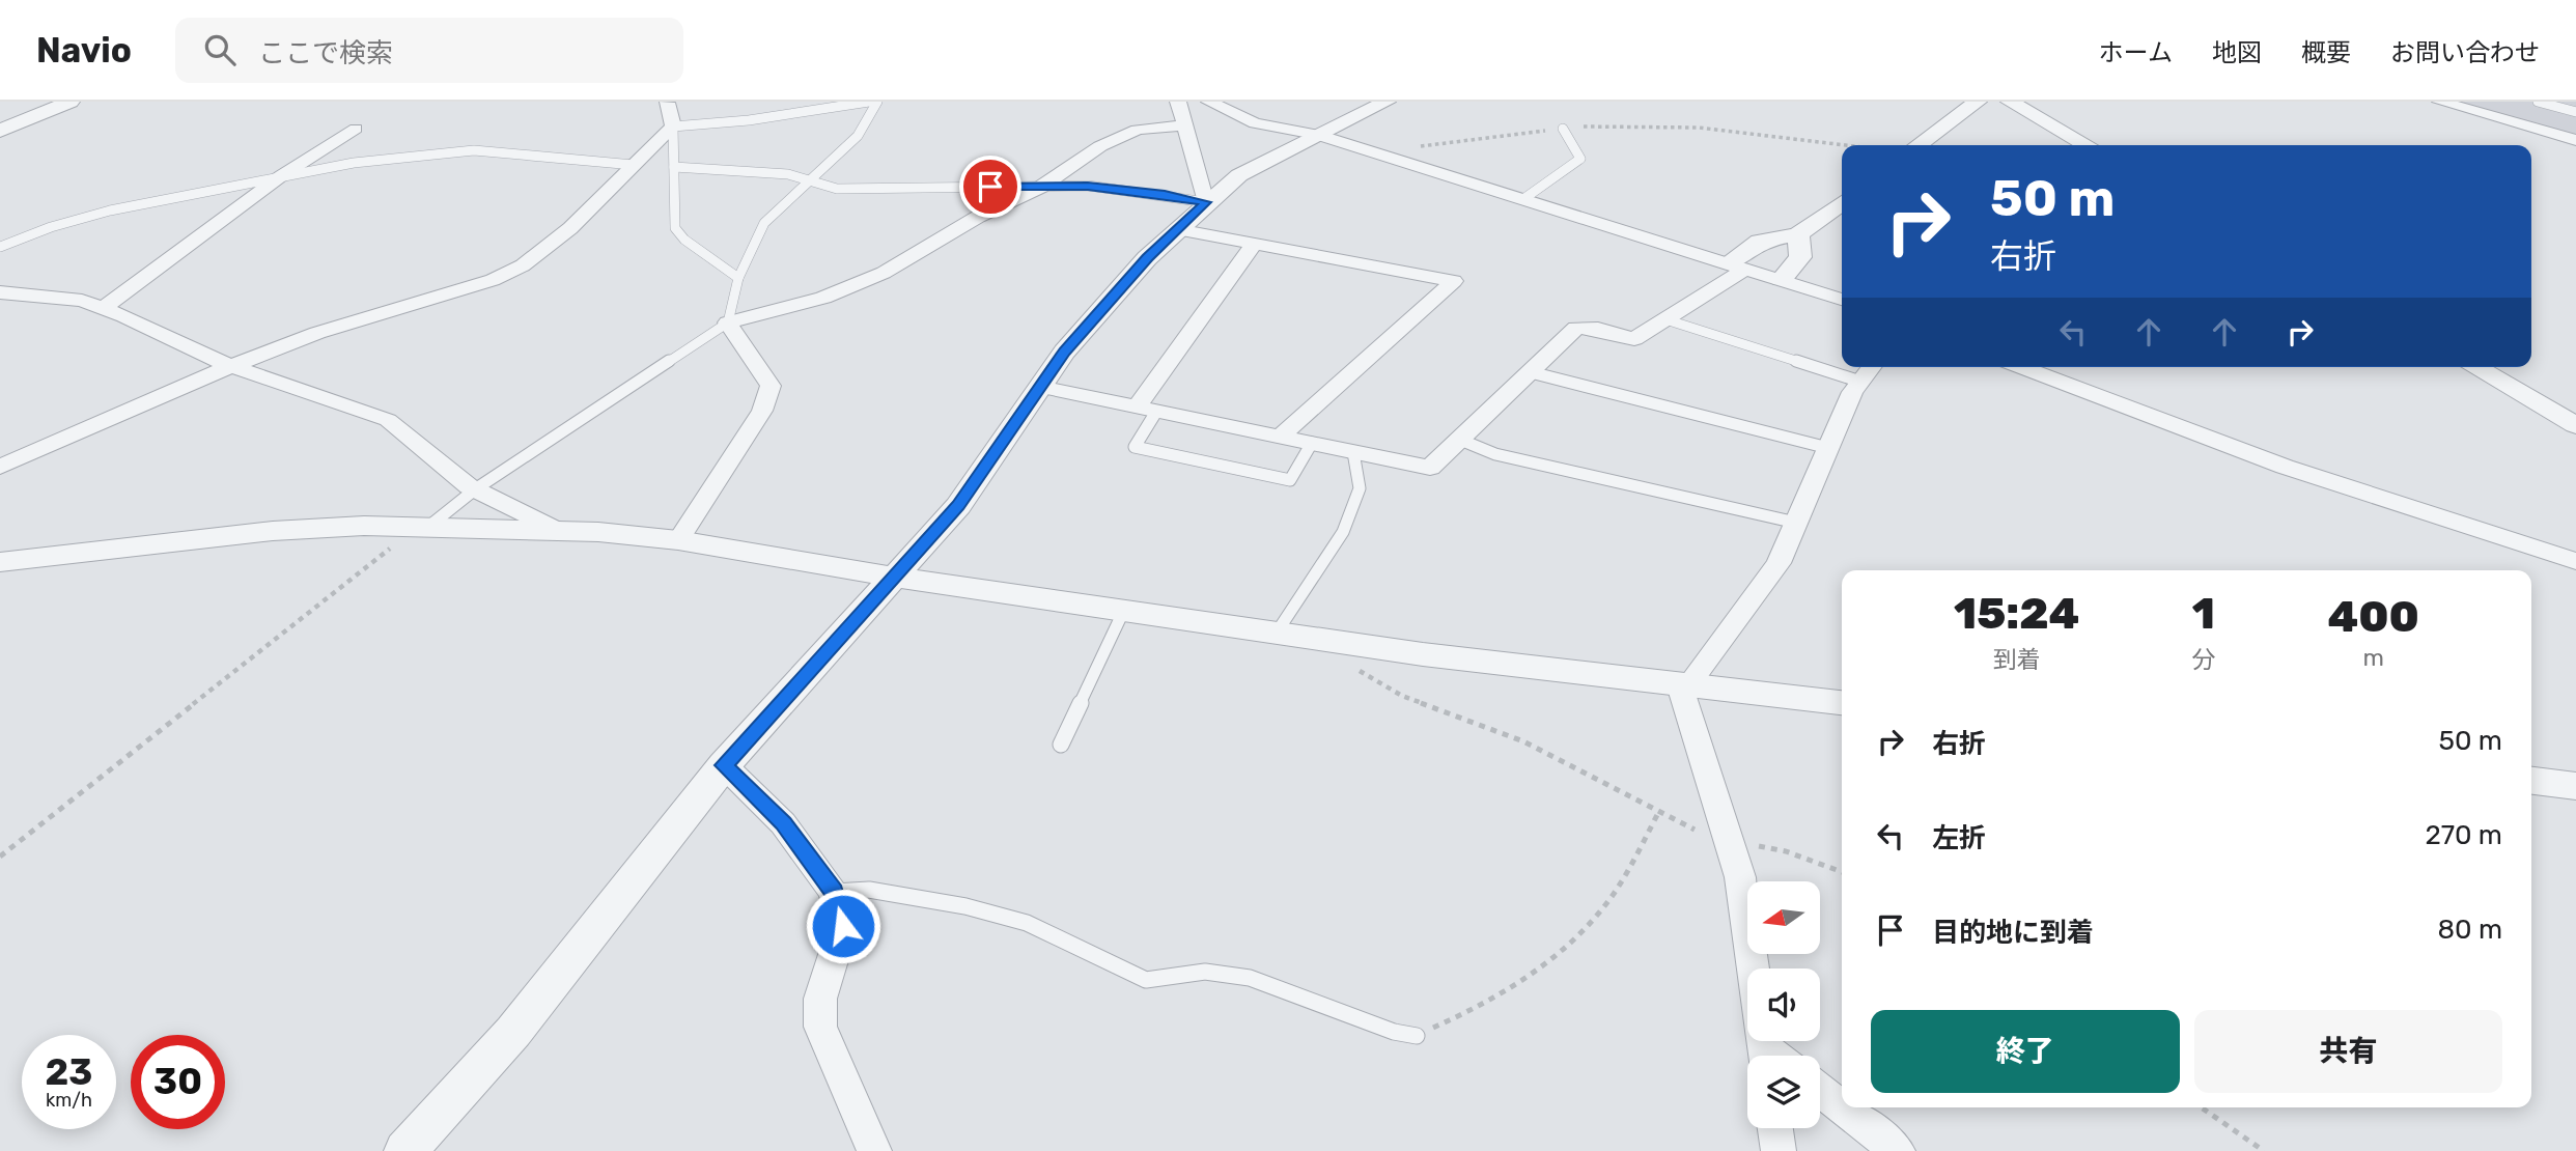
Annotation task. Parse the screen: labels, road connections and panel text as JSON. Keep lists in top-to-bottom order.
{
  "north": "left",
  "page": {
    "header": "Navio",
    "search": "ここで検索",
    "nav": [
      "ホーム",
      "地図",
      "概要",
      "お問い合わせ"
    ],
    "turn": ["50 m", "右折"],
    "eta": [
      "15:24",
      "到着",
      "1",
      "分",
      "400",
      "m"
    ],
    "list": [
      {
        "name": "右折",
        "value": "50 m"
      },
      {
        "name": "左折",
        "value": "270 m"
      },
      {
        "name": "目的地に到着",
        "value": "80 m"
      }
    ],
    "buttons": ["終了", "共有"],
    "speed": "23 km/h",
    "limit": "30"
  }
}
